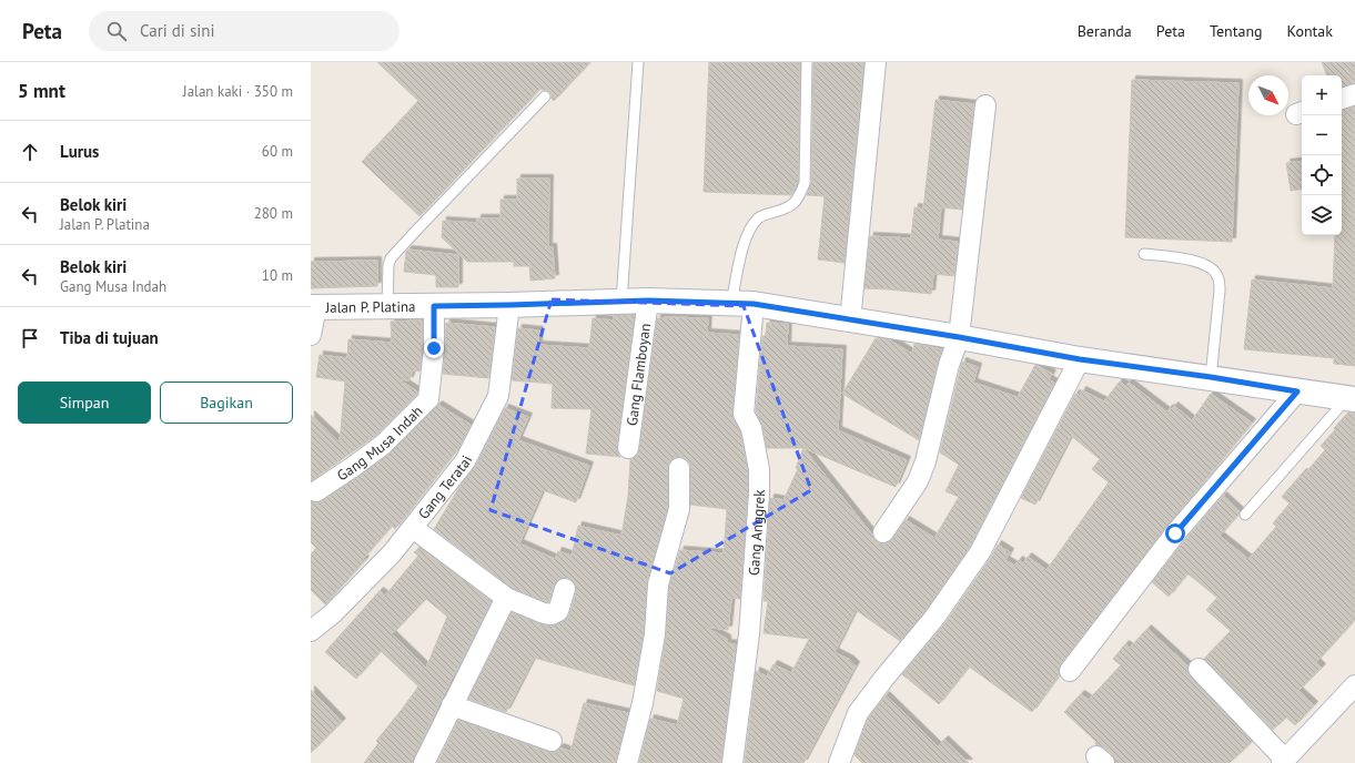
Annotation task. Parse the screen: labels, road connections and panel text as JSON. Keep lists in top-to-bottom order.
{
  "streets": {
    "street": [
      "Jalan P. Platina",
      "Gang Flamboyan",
      "Gang Musa Indah",
      "Gang Teratai",
      "Gang Anggrek"
    ]
  },
  "crossings": [
    ["Jalan P. Platina", "Gang Flamboyan"],
    ["Jalan P. Platina", "Gang Musa Indah"],
    ["Jalan P. Platina", "Gang Teratai"],
    ["Jalan P. Platina", "Gang Anggrek"]
  ],
  "north": "bottom right",
  "page": {
    "header": "Peta",
    "search": "Cari di sini",
    "nav": [
      "Beranda",
      "Peta",
      "Tentang",
      "Kontak"
    ],
    "heading": ["5 mnt", "Jalan kaki · 350 m"],
    "map_buttons": ["+", "−"],
    "list": [
      ["Lurus", "60 m"],
      ["Belok kiri", "Jalan P. Platina", "280 m"],
      ["Belok kiri", "Gang Musa Indah", "10 m"],
      "Tiba di tujuan"
    ],
    "buttons": ["Simpan", "Bagikan"]
  }
}
